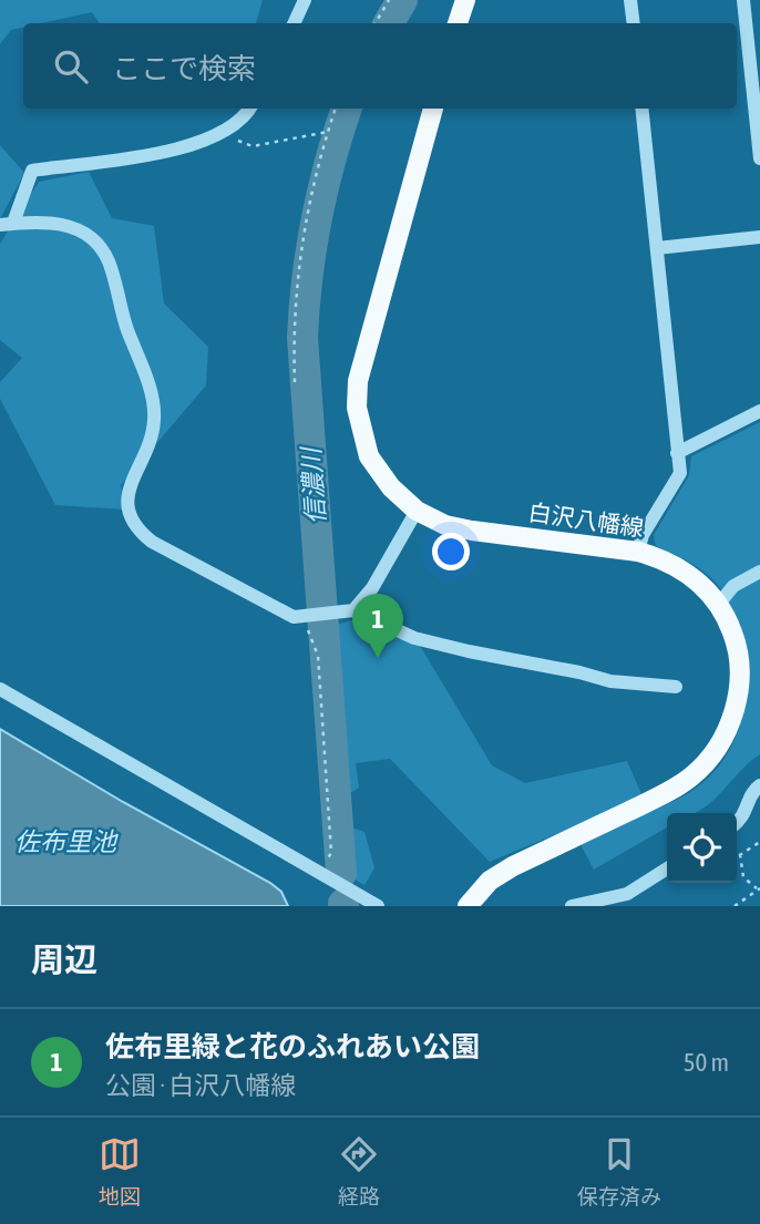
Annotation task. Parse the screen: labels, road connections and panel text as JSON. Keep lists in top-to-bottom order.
{
  "streets": {
    "main road": ["白沢八幡線"]
  },
  "water": ["信濃川", "佐布里池"],
  "page": {
    "search": "ここで検索",
    "pins": "1",
    "heading": "周辺",
    "list": [
      {
        "mark": "1",
        "name": "佐布里緑と花のふれあい公園",
        "note": "公園 · 白沢八幡線",
        "value": "50 m"
      }
    ],
    "nav": ["地図", "経路", "保存済み"]
  }
}
